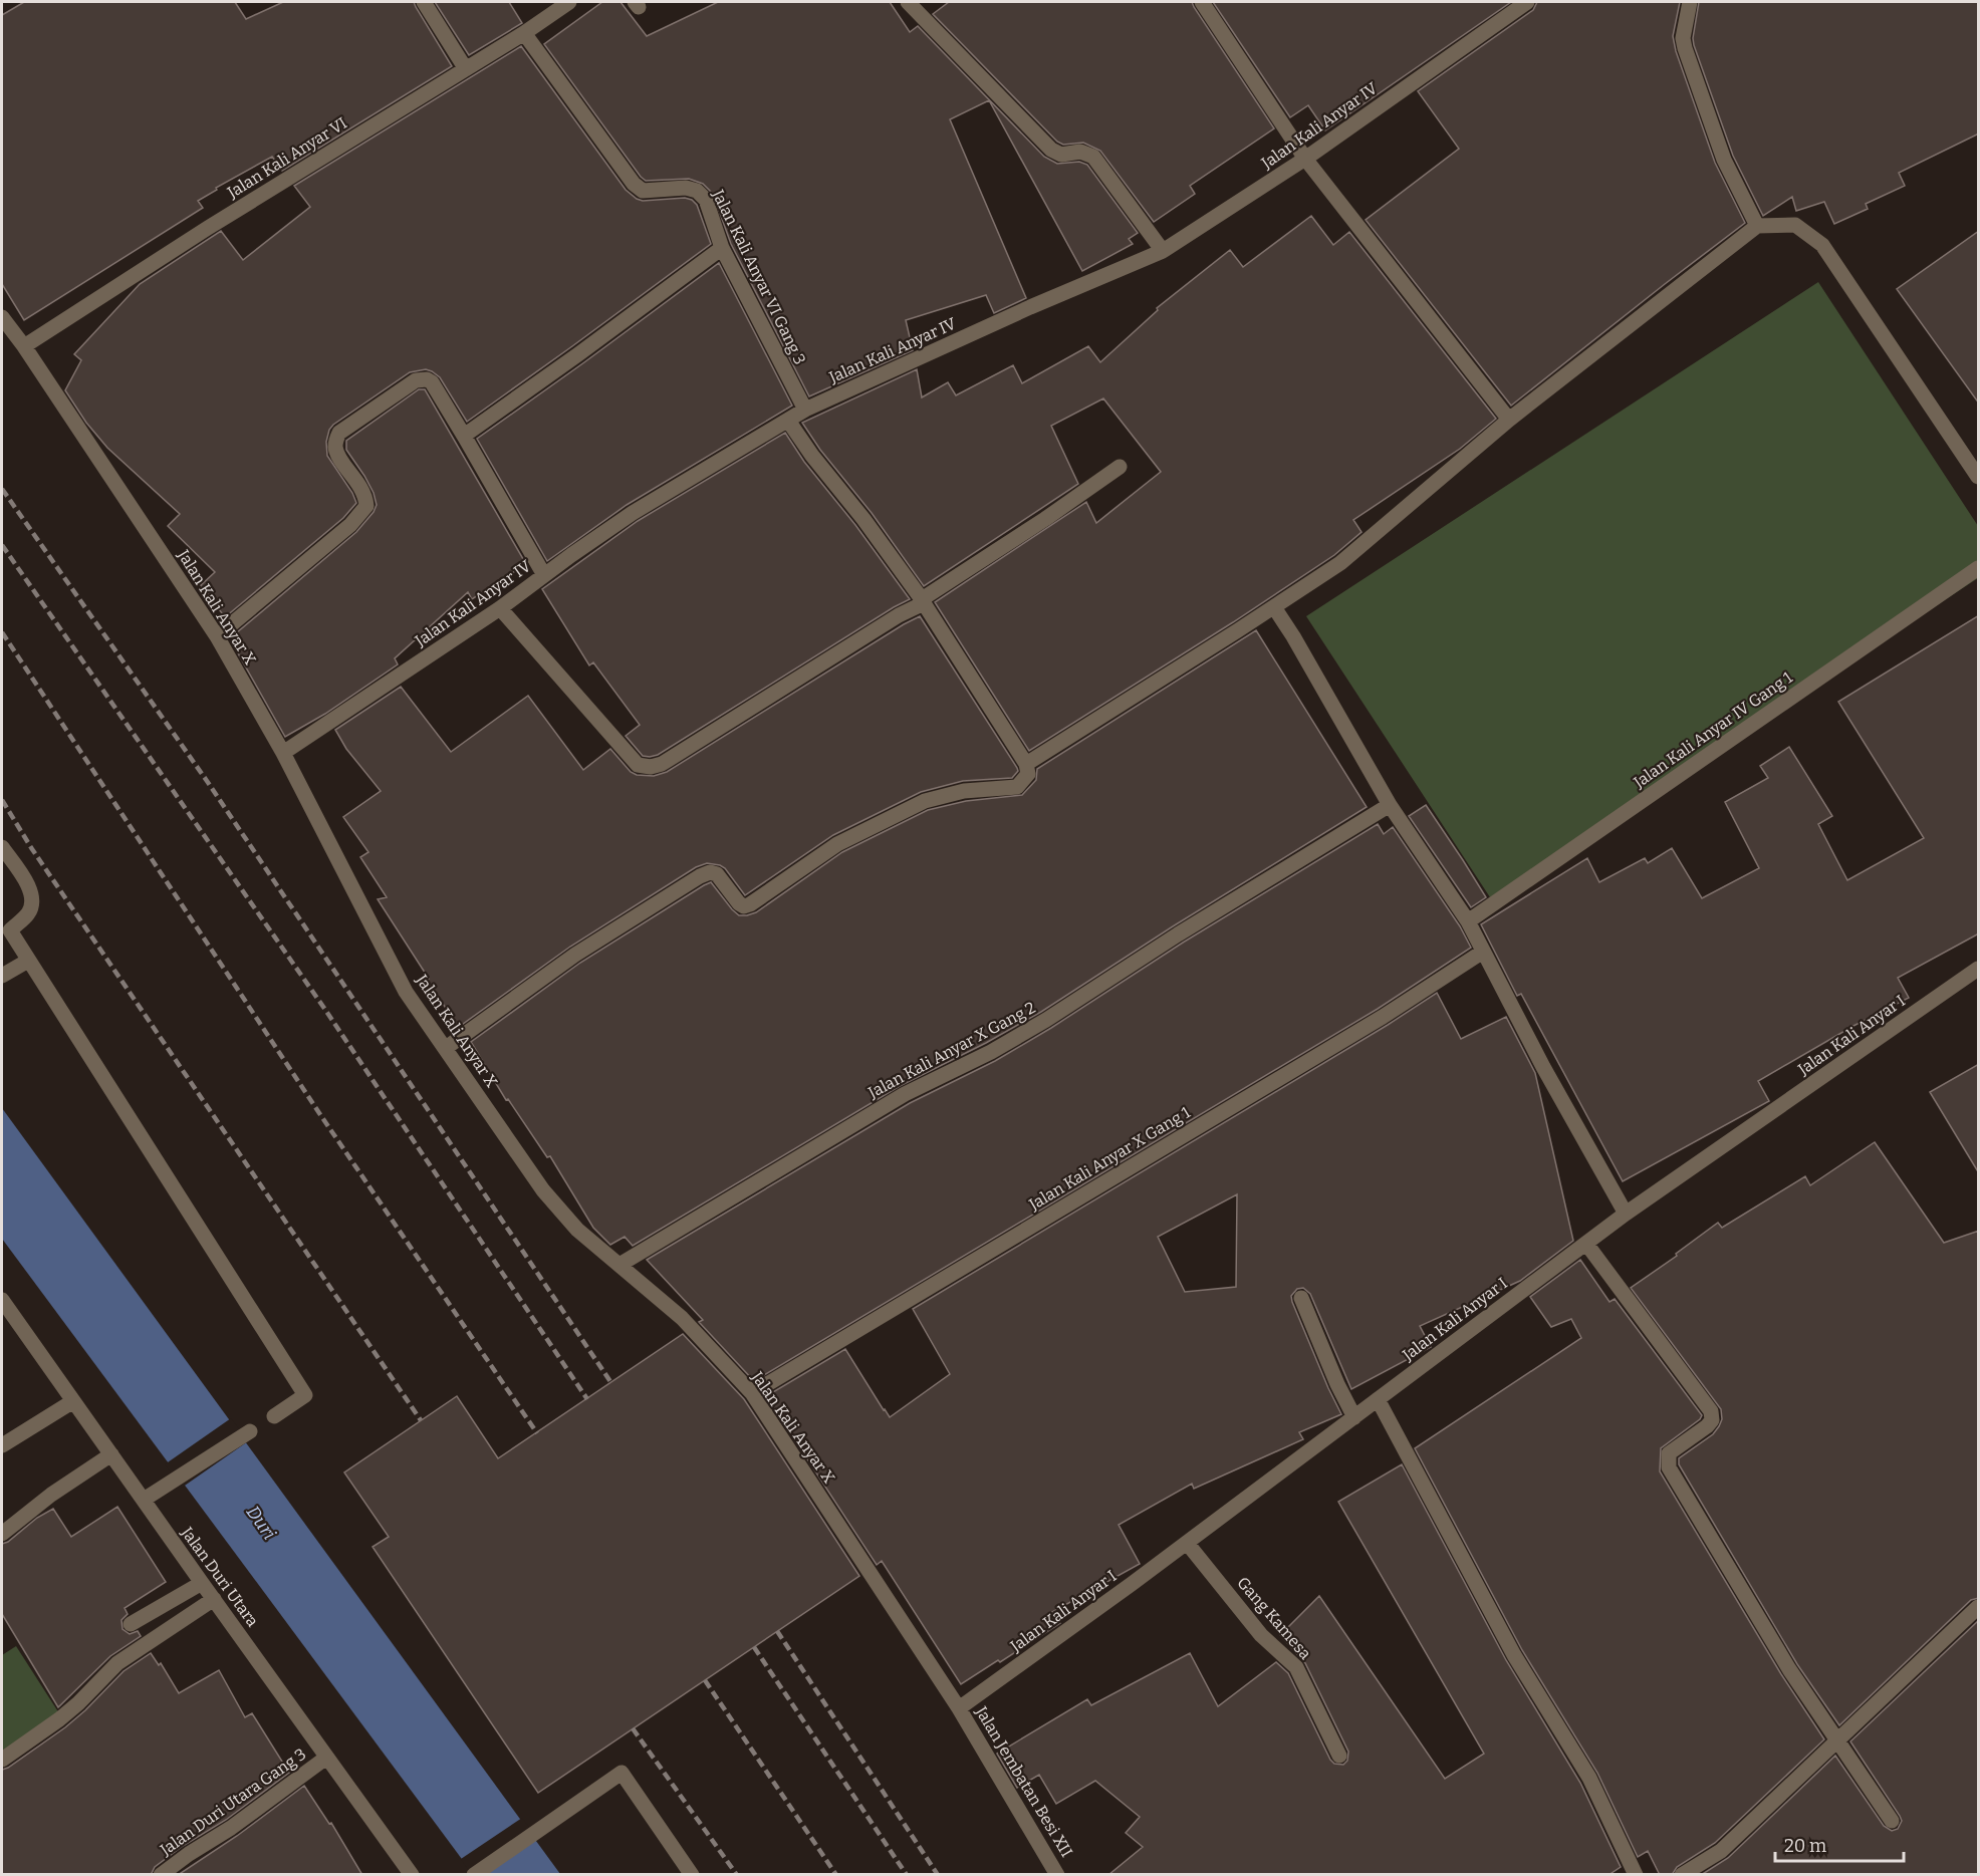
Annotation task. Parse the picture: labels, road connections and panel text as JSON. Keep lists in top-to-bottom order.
{
  "streets": {
    "street": [
      "Jalan Kali Anyar IV",
      "Jalan Kali Anyar VI",
      "Jalan Kali Anyar VI Gang 3",
      "Jalan Kali Anyar X",
      "Jalan Kali Anyar IV Gang 1",
      "Jalan Kali Anyar I",
      "Jalan Kali Anyar X Gang 2",
      "Jalan Kali Anyar X Gang 1",
      "Jalan Duri Utara",
      "Gang Kamesa",
      "Jalan Jembatan Besi XII",
      "Jalan Duri Utara Gang 3"
    ]
  },
  "crossings": [
    ["Jalan Kali Anyar IV", "Jalan Kali Anyar VI Gang 3"],
    ["Jalan Kali Anyar IV", "Jalan Kali Anyar X"],
    ["Jalan Kali Anyar VI", "Jalan Kali Anyar VI Gang 3"],
    ["Jalan Kali Anyar VI", "Jalan Kali Anyar X"],
    ["Jalan Kali Anyar X", "Jalan Kali Anyar I"],
    ["Jalan Kali Anyar X", "Jalan Kali Anyar X Gang 2"],
    ["Jalan Kali Anyar X", "Jalan Kali Anyar X Gang 1"],
    ["Jalan Kali Anyar X", "Jalan Jembatan Besi XII"],
    ["Jalan Kali Anyar I", "Gang Kamesa"],
    ["Jalan Kali Anyar I", "Jalan Jembatan Besi XII"],
    ["Jalan Duri Utara", "Jalan Duri Utara Gang 3"]
  ],
  "water": ["Duri"],
  "scale_bar": "20 m"
}
